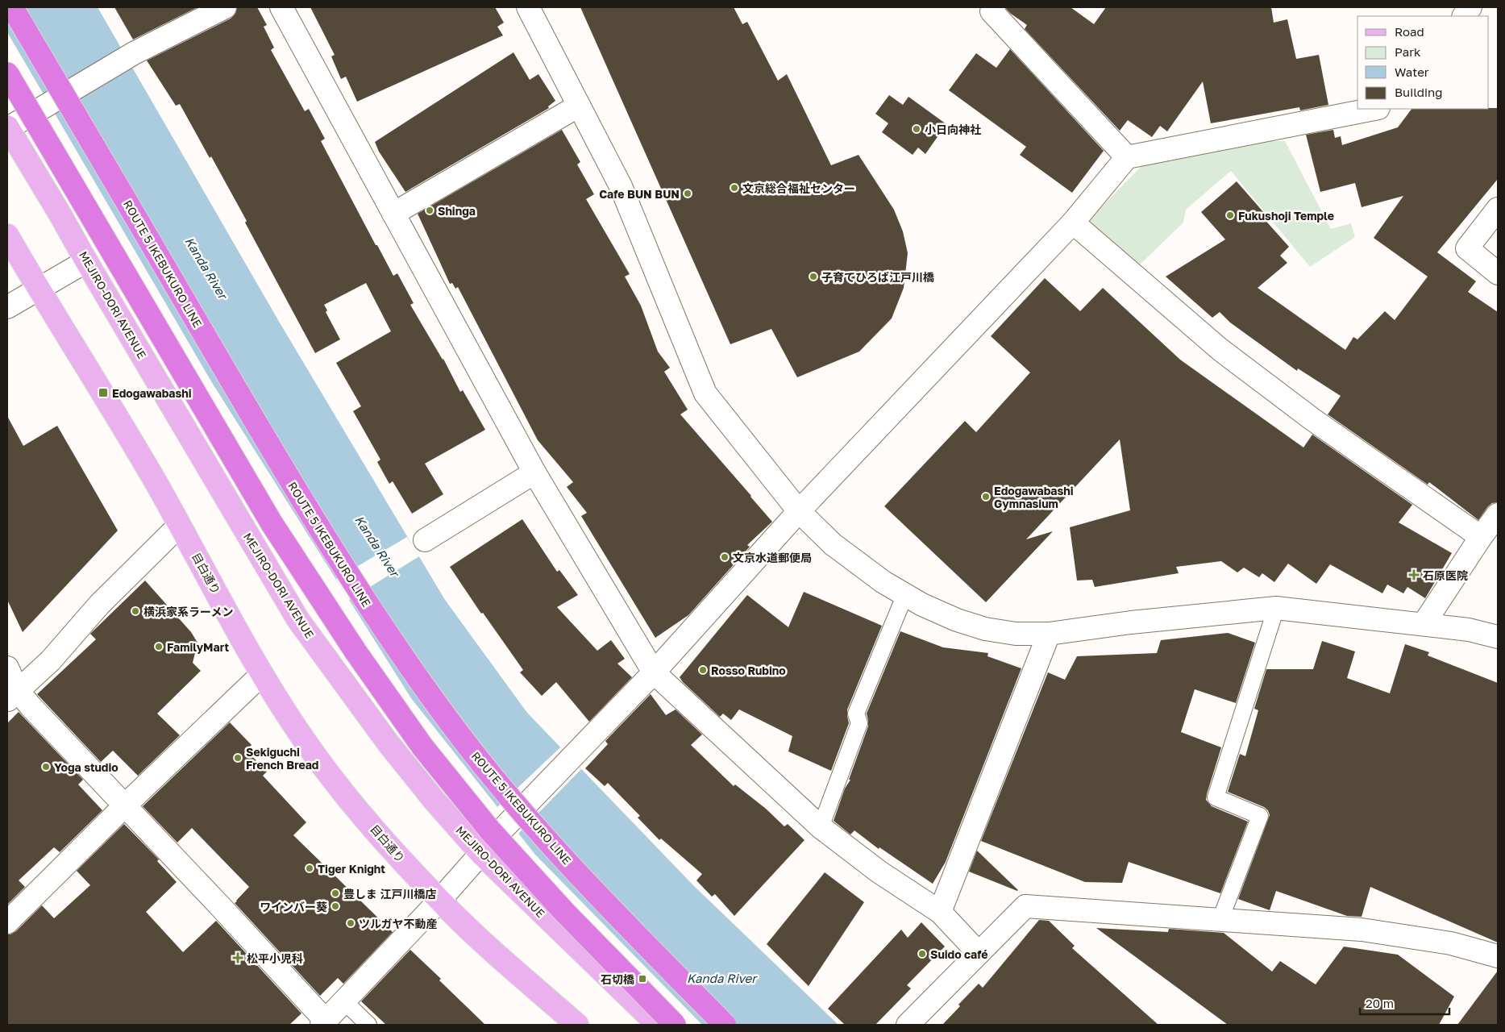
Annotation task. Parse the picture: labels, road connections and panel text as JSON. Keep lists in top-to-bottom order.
{
  "streets": {
    "highway": ["ROUTE 5 IKEBUKURO LINE"],
    "main road": ["MEJIRO-DORI AVENUE", "目白通り"]
  },
  "water": ["Kanda River"],
  "places": {
    "other": [
      "小日向神社",
      "文京総合福祉センター",
      "Cafe BUN BUN",
      "Shinga",
      "Fukushoji Temple",
      "子育てひろば江戸川橋",
      "Edogawabashi Gymnasium",
      "文京水道郵便局",
      "横浜家系ラーメン",
      "FamilyMart",
      "Rosso Rubino",
      "Sekiguchi French Bread",
      "Yoga studio",
      "Tiger Knight",
      "豊しま 江戸川橋店",
      "ワインバー葵",
      "ツルガヤ不動産",
      "Suido café"
    ],
    "transit": ["Edogawabashi", "石切橋"],
    "health": ["石原医院", "松平小児科"]
  },
  "legend": [
    "Road",
    "Park",
    "Water",
    "Building"
  ],
  "scale_bar": "20 m"
}
